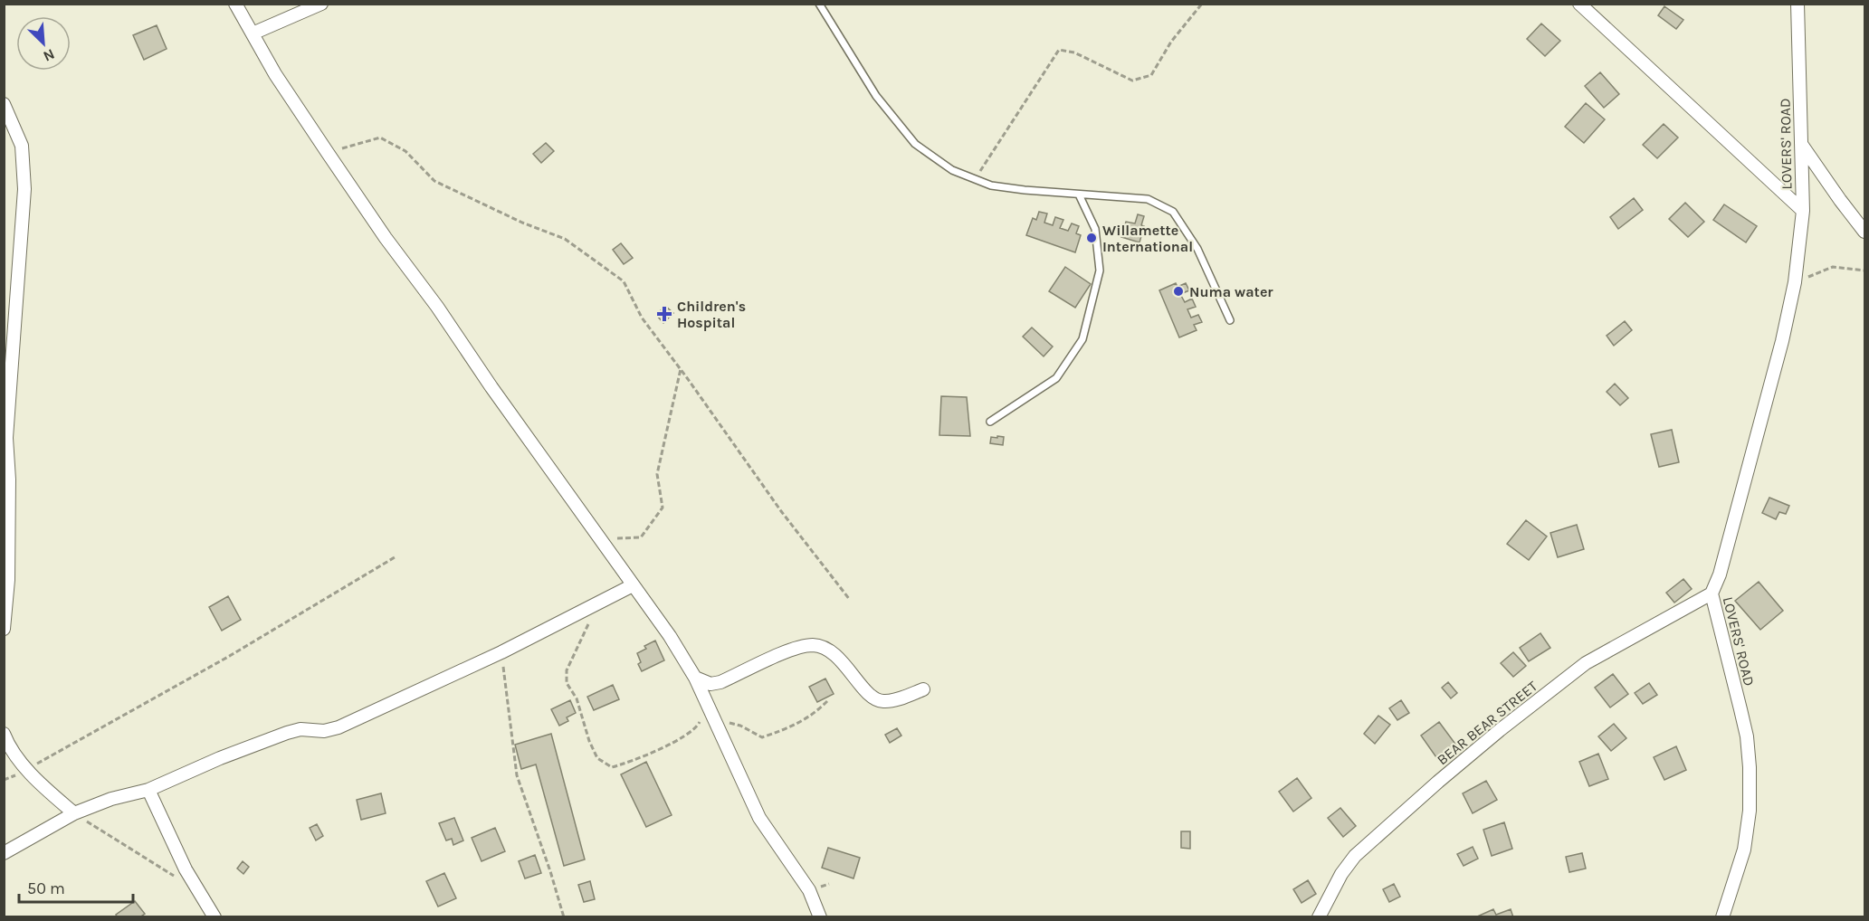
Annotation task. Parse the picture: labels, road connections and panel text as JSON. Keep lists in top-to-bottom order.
{
  "streets": {
    "street": ["LOVERS' ROAD", "BEAR BEAR STREET"]
  },
  "crossings": [
    ["LOVERS' ROAD", "BEAR BEAR STREET"]
  ],
  "places": {
    "other": ["Willamette International", "Numa water"],
    "health": ["Children's Hospital"]
  },
  "scale_bar": "50 m",
  "north": "bottom right"
}
